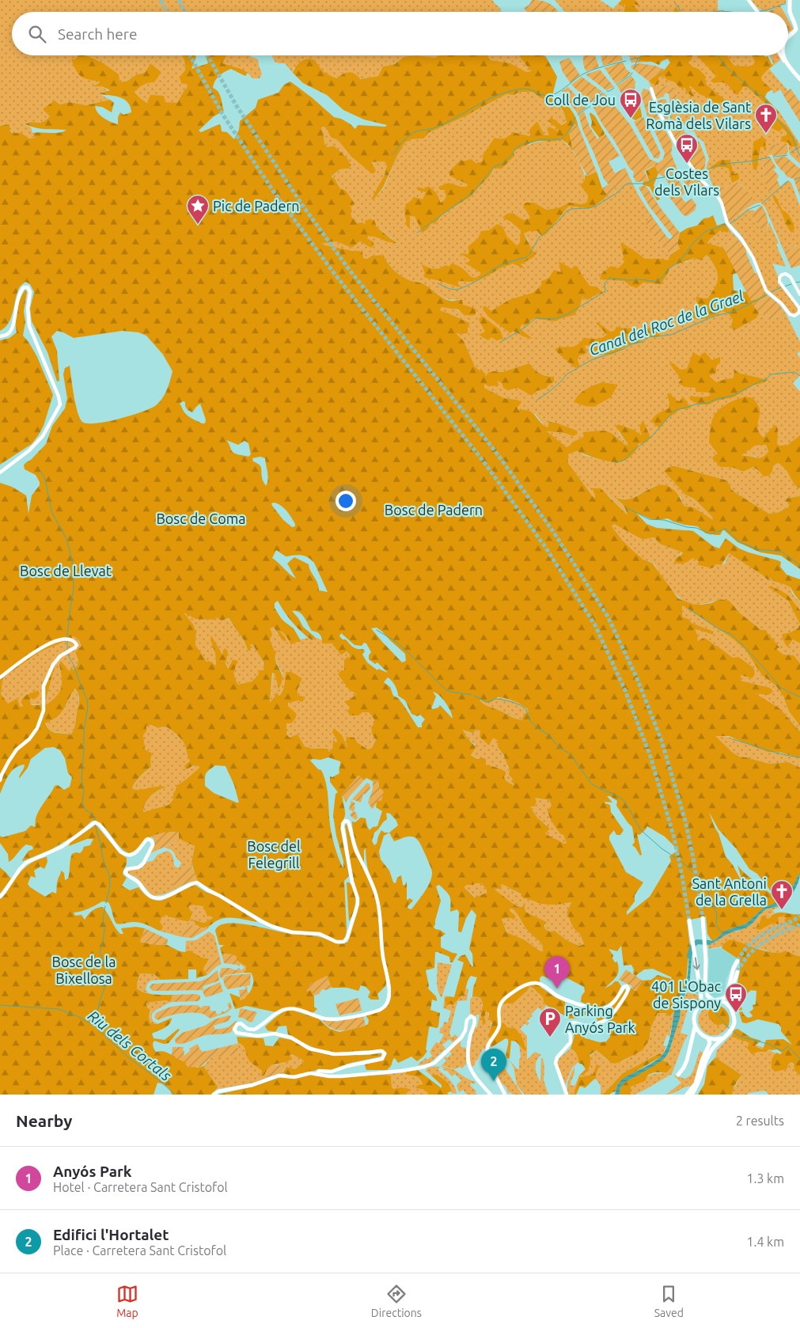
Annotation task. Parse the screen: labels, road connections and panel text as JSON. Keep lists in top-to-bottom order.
{
  "water": ["Canal del Roc de la Grael", "Riu dels Cortals"],
  "parks": [
    "Bosc de Padern",
    "Bosc de Coma",
    "Bosc de Llevat",
    "Bosc del Felegrill",
    "Bosc de la Bixellosa"
  ],
  "places": {
    "bus stop": ["Coll de Jou", "Costes dels Vilars", "401 L'Obac de Sispony"],
    "church": ["Esglèsia de Sant Romà dels Vilars", "Sant Antoni de la Grella"],
    "place": ["Pic de Padern"],
    "parking": ["Parking Anyós Park"]
  },
  "page": {
    "search": "Search here",
    "pins": ["1", "2"],
    "heading": ["Nearby", "2 results"],
    "list": [
      {
        "mark": "1",
        "name": "Anyós Park",
        "note": "Hotel · Carretera Sant Cristofol",
        "value": "1.3 km"
      },
      {
        "mark": "2",
        "name": "Edifici l'Hortalet",
        "note": "Place · Carretera Sant Cristofol",
        "value": "1.4 km"
      }
    ],
    "nav": ["Map", "Directions", "Saved"]
  }
}
